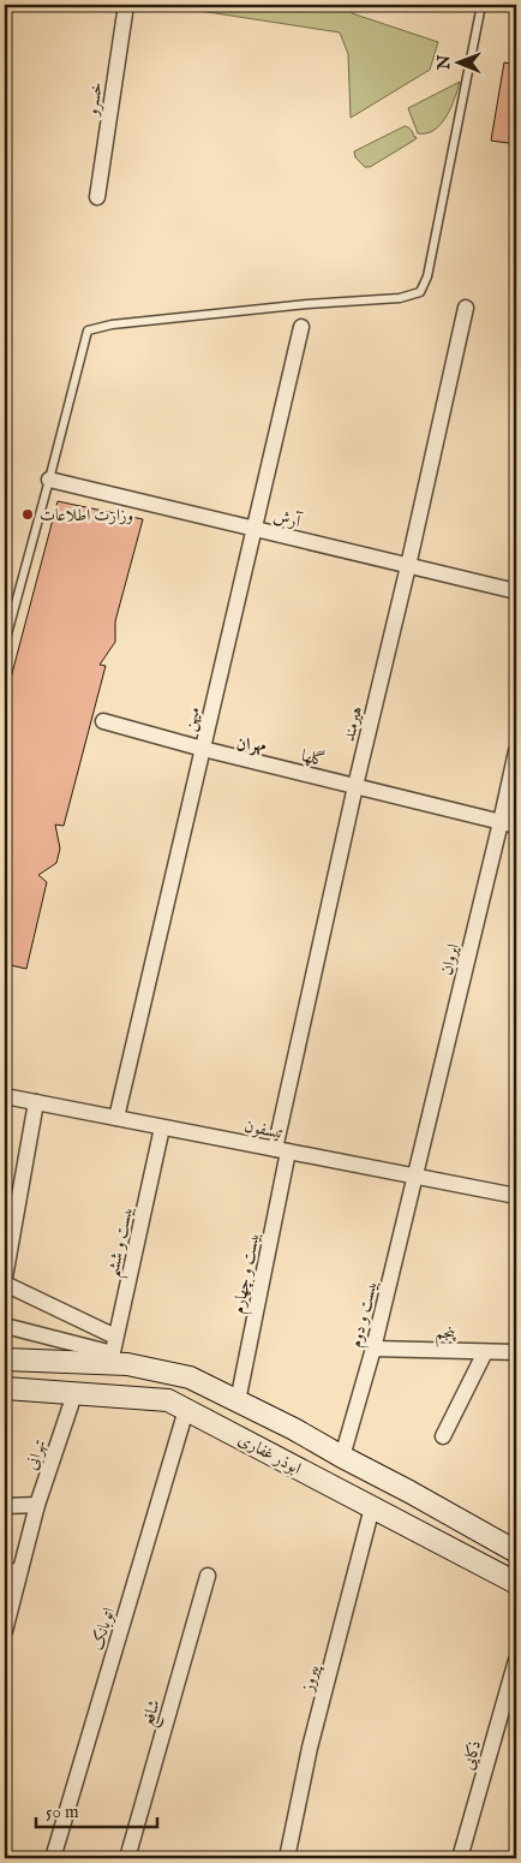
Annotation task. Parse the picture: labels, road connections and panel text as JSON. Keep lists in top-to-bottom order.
{
  "streets": {
    "main road": ["ابوذر غفاری"],
    "street": [
      "خسرو",
      "آرش",
      "میهن",
      "هیرمند",
      "گلها",
      "ایروان",
      "تیسفون",
      "بیست و ششم",
      "بیست و چهارم",
      "بیست و دوم",
      "پنجم",
      "تهرانی",
      "اتوبانک",
      "پیروز",
      "شافع",
      "ذکایی"
    ]
  },
  "crossings": [
    ["آرش", "میهن"],
    ["آرش", "هیرمند"],
    ["میهن", "گلها"],
    ["میهن", "تیسفون"],
    ["هیرمند", "گلها"],
    ["هیرمند", "تیسفون"],
    ["هیرمند", "بیست و چهارم"],
    ["گلها", "ایروان"],
    ["ایروان", "تیسفون"],
    ["ایروان", "بیست و دوم"],
    ["تیسفون", "بیست و ششم"],
    ["تیسفون", "بیست و چهارم"],
    ["تیسفون", "بیست و دوم"],
    ["بیست و ششم", "ابوذر غفاری"],
    ["بیست و چهارم", "ابوذر غفاری"],
    ["بیست و دوم", "پنجم"],
    ["بیست و دوم", "ابوذر غفاری"],
    ["ابوذر غفاری", "تهرانی"],
    ["ابوذر غفاری", "اتوبانک"],
    ["ابوذر غفاری", "پیروز"]
  ],
  "districts": ["مهران"],
  "places": ["وزارت اطلاعات"],
  "scale_bar": "50 m",
  "north": "left"
}
